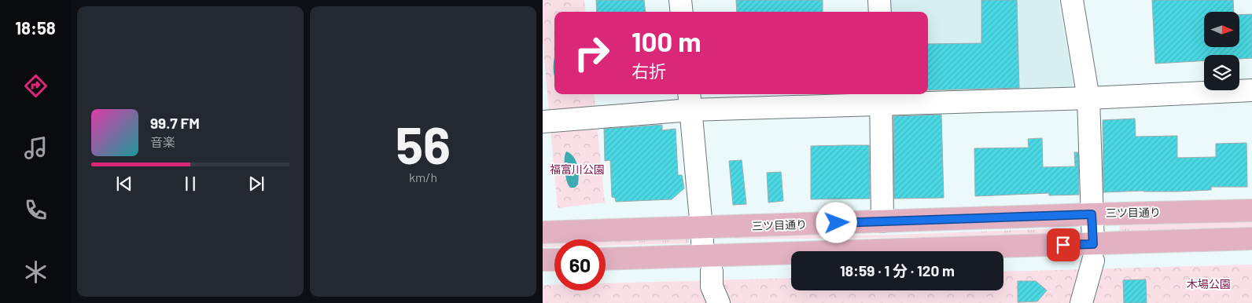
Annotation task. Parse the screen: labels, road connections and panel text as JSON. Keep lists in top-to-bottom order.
{
  "streets": {
    "main road": ["三ツ目通り"]
  },
  "parks": ["福富川公園", "木場公園"],
  "north": "right",
  "page": {
    "tabs": "18:58",
    "tile": ["56", "km/h"],
    "turn": ["100 m", "右折"],
    "song": ["99.7 FM", "音楽"],
    "limit": "60",
    "trip": "18:59 · 1 分 · 120 m"
  }
}
